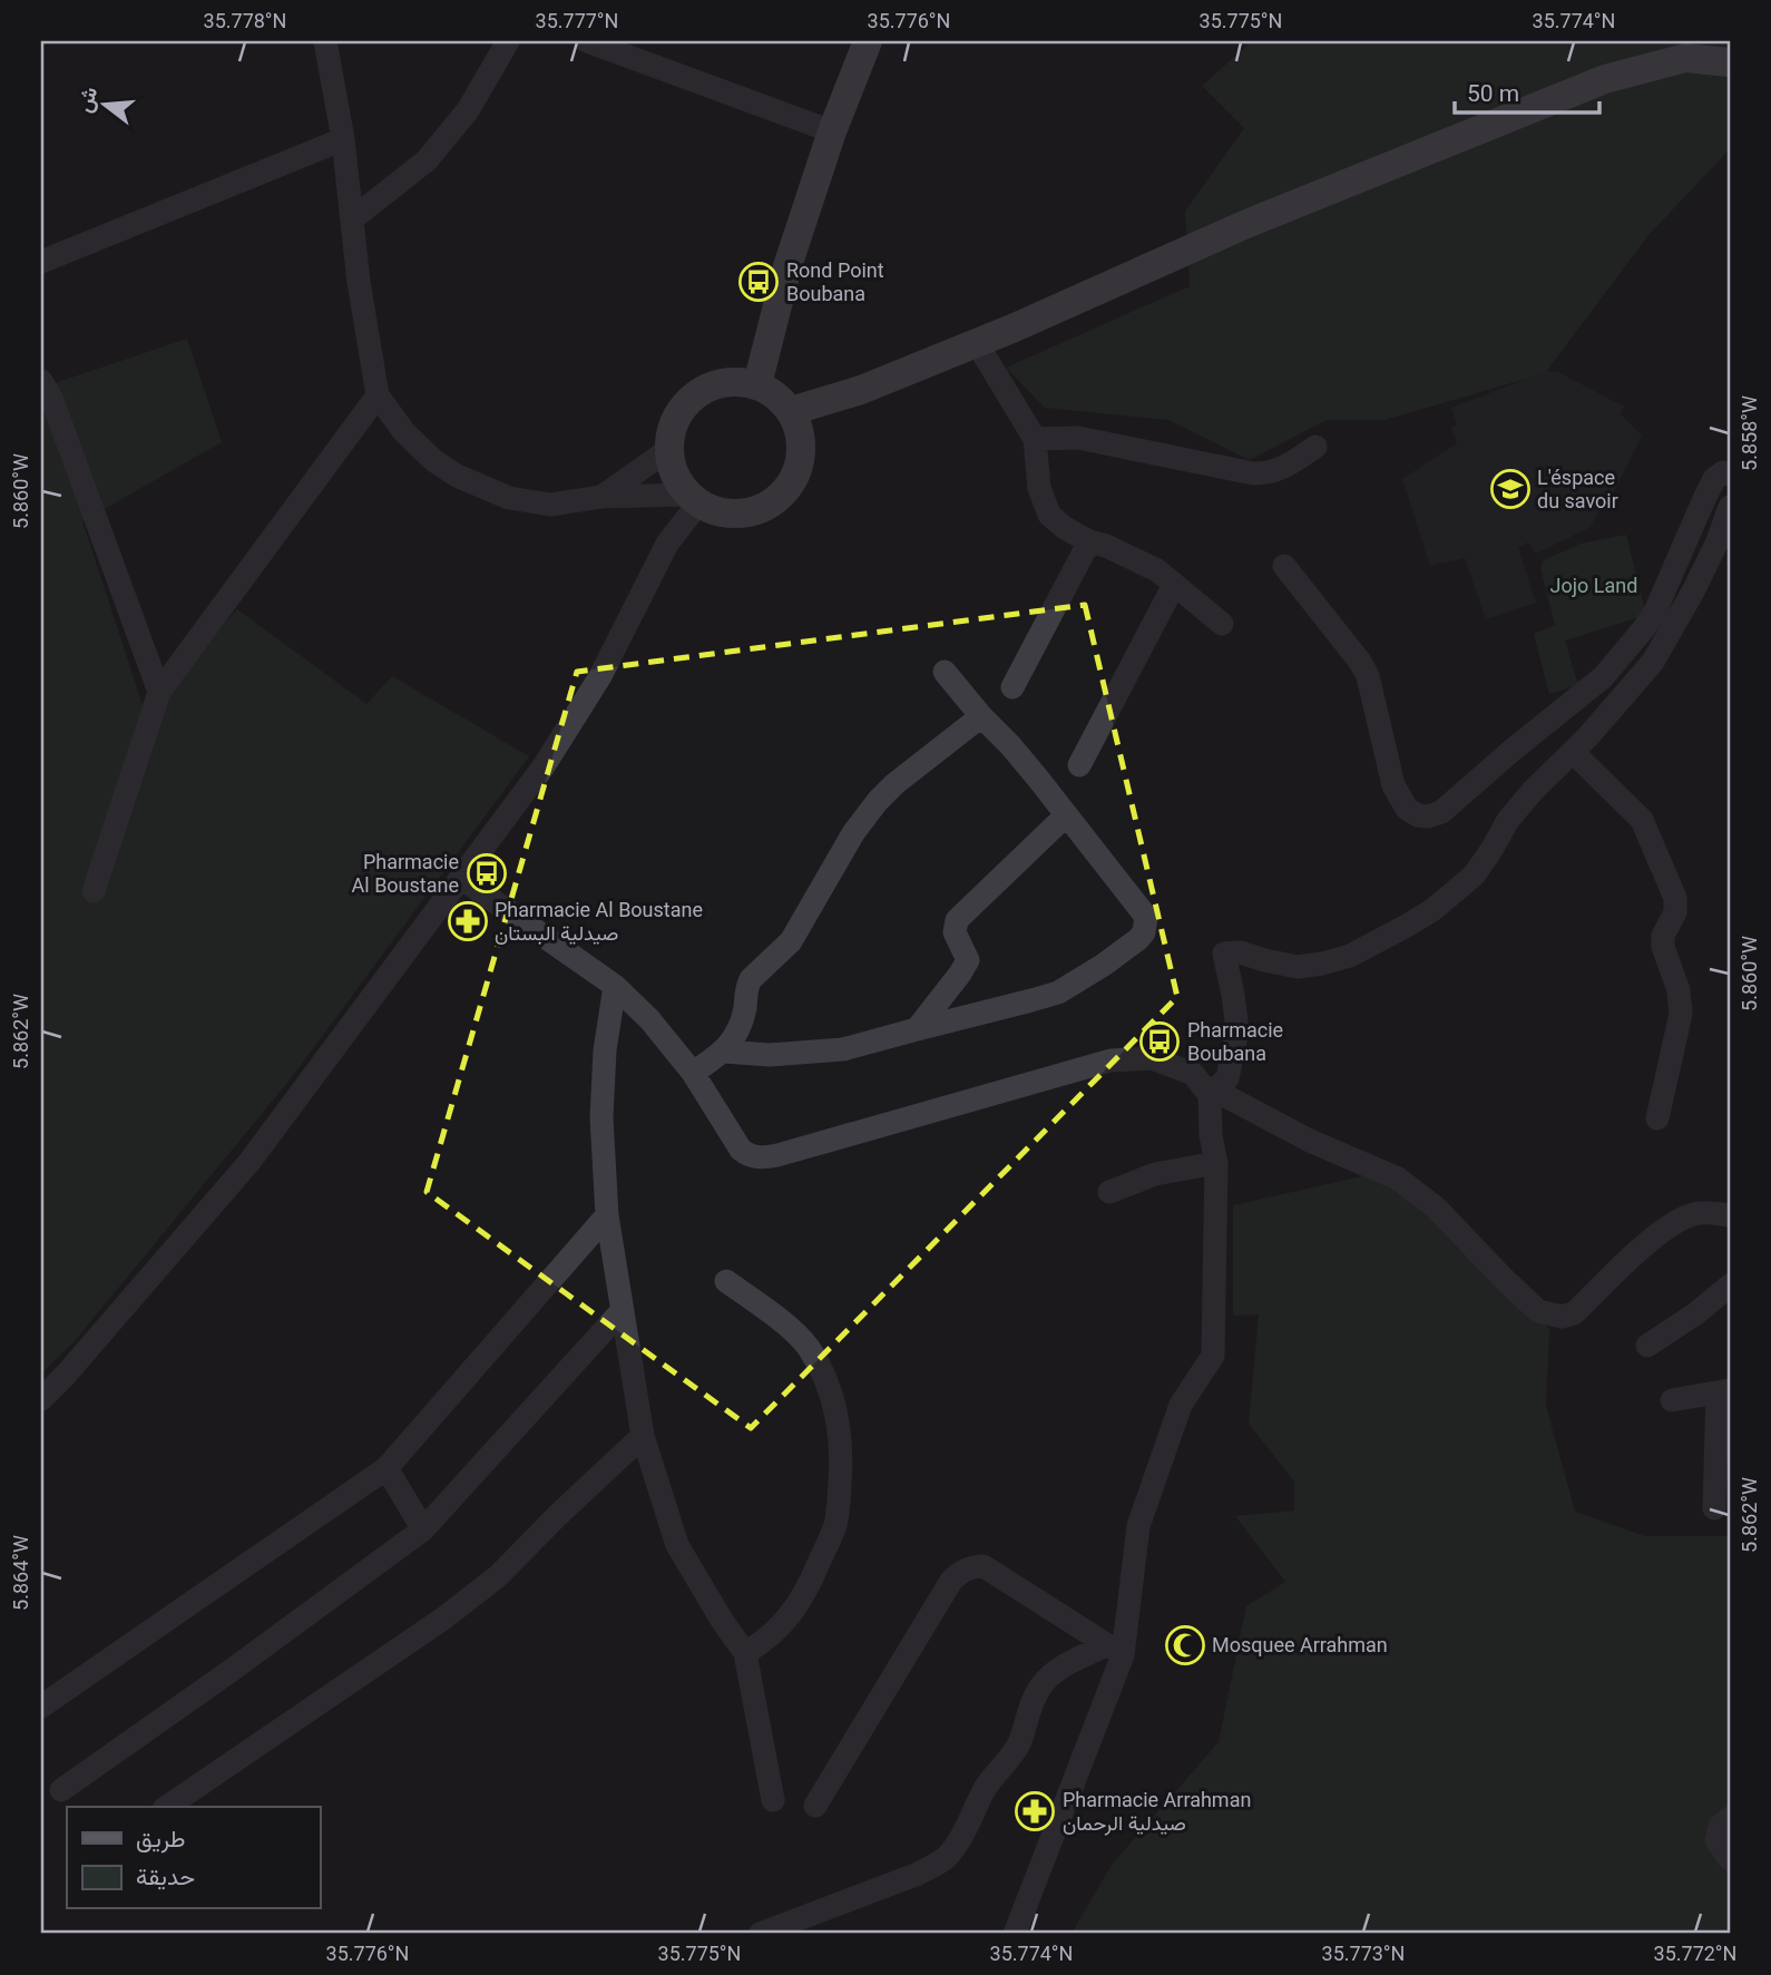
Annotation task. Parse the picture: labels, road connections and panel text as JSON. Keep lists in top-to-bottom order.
{
  "parks": ["Jojo Land"],
  "places": {
    "bus stop": ["Rond Point Boubana", "Pharmacie Al Boustane", "Pharmacie Boubana"],
    "school or university": ["L'éspace du savoir"],
    "pharmacy": ["Pharmacie Al Boustane صيدلية البستان", "Pharmacie Arrahman صيدلية الرحمان"],
    "mosque": ["Mosquee Arrahman"]
  },
  "legend": ["طريق", "حديقة"],
  "scale_bar": "50 m",
  "north": "left",
  "coordinates": [
    "35.778°N",
    "35.777°N",
    "35.776°N",
    "35.775°N",
    "35.774°N",
    "5.858°W",
    "5.860°W",
    "5.862°W",
    "5.864°W",
    "35.773°N",
    "35.772°N"
  ]
}
